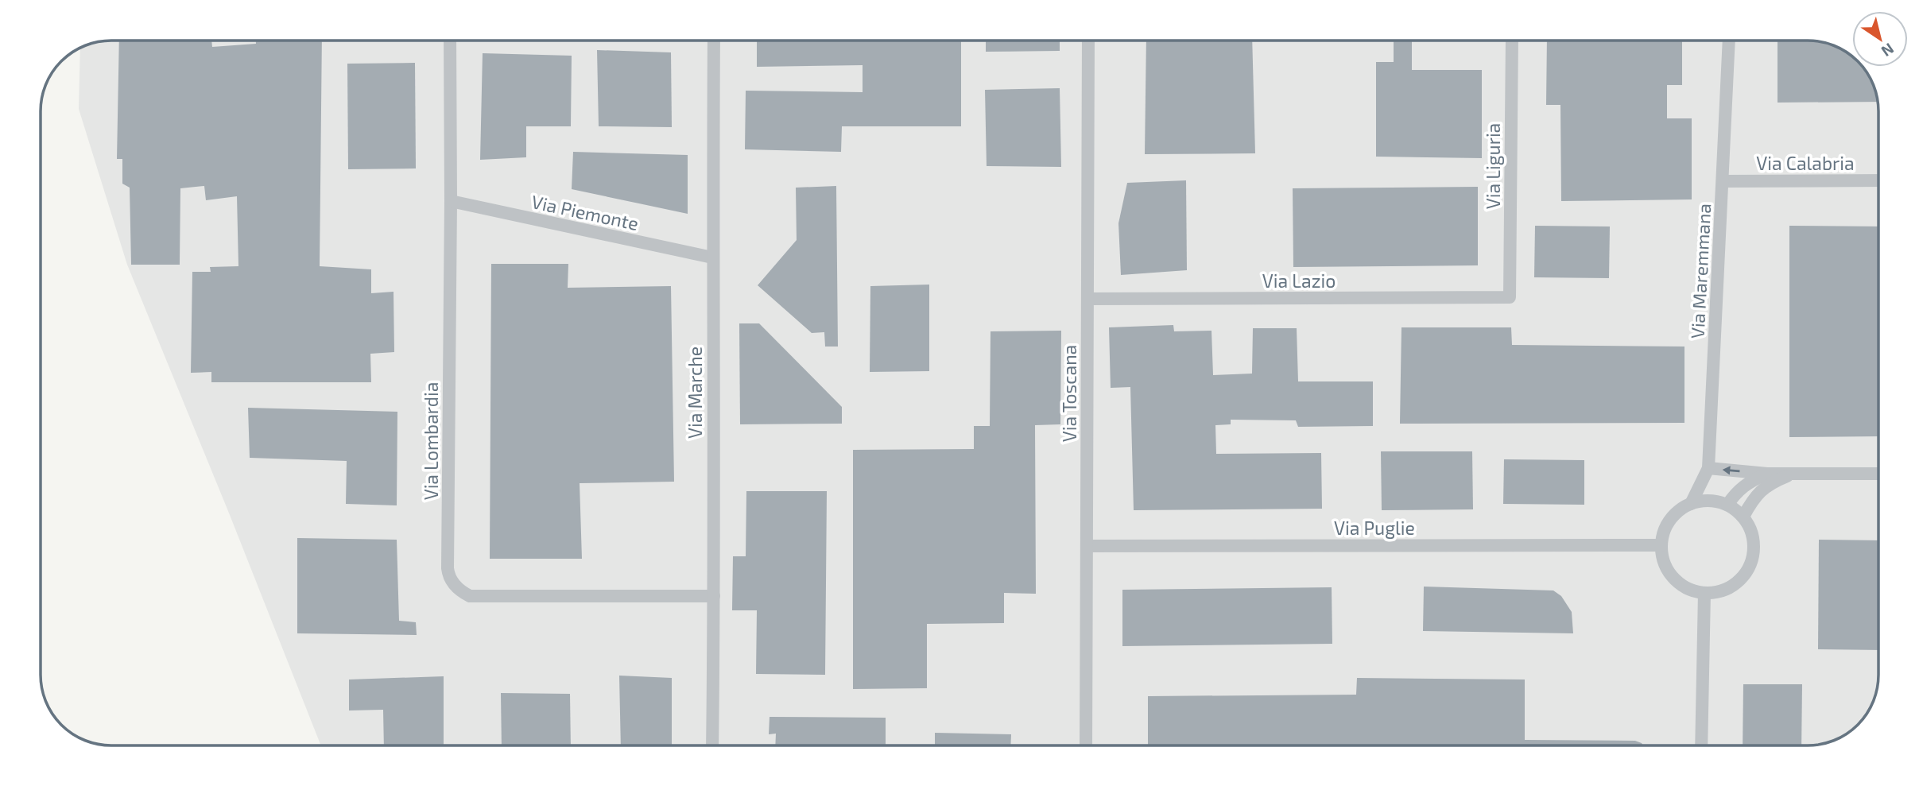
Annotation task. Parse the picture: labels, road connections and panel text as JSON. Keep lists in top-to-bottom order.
{
  "streets": {
    "street": [
      "Via Calabria",
      "Via Liguria",
      "Via Piemonte",
      "Via Maremmana",
      "Via Lazio",
      "Via Marche",
      "Via Toscana",
      "Via Lombardia",
      "Via Puglie"
    ]
  },
  "crossings": [
    ["Via Calabria", "Via Maremmana"],
    ["Via Liguria", "Via Lazio"],
    ["Via Piemonte", "Via Marche"],
    ["Via Piemonte", "Via Lombardia"],
    ["Via Maremmana", "Via Puglie"],
    ["Via Lazio", "Via Toscana"],
    ["Via Marche", "Via Lombardia"],
    ["Via Toscana", "Via Puglie"]
  ],
  "north": "bottom right"
}
